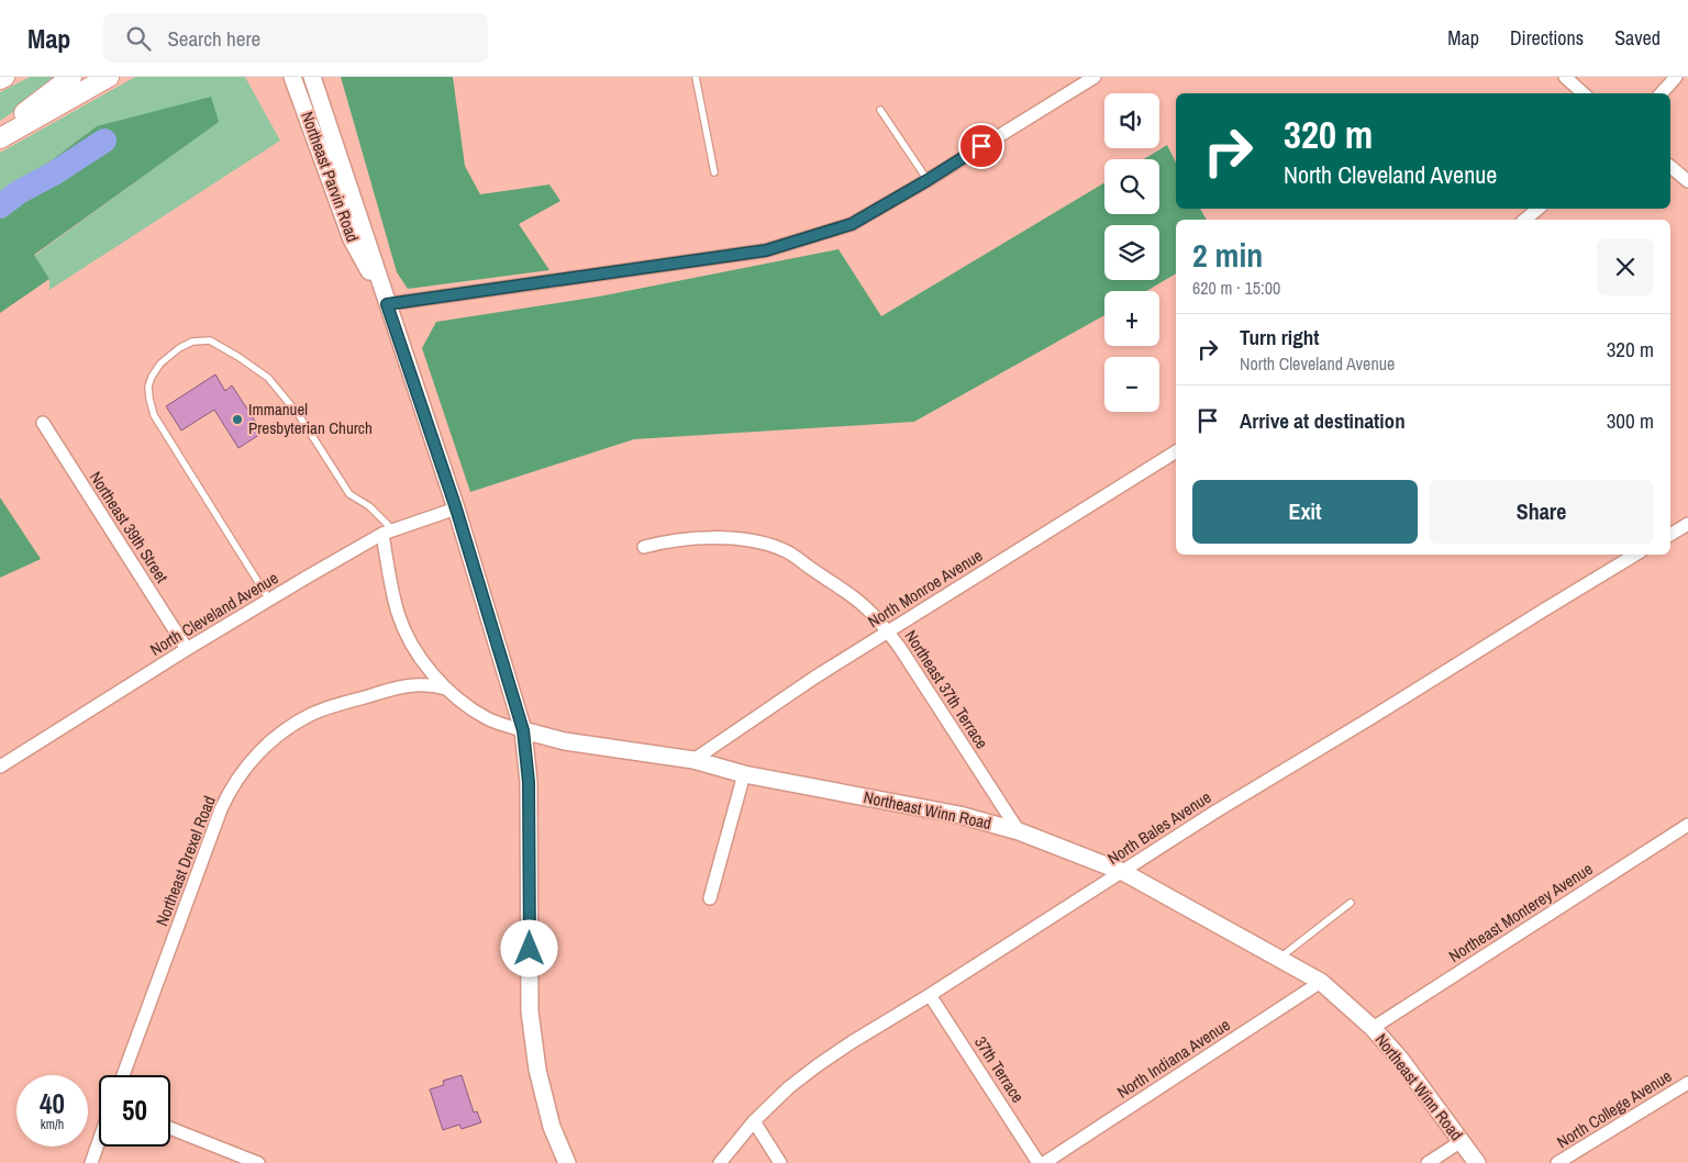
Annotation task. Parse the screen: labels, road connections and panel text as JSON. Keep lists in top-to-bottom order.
{
  "streets": {
    "main road": ["Northeast Parvin Road", "Northeast Winn Road"],
    "street": [
      "Northeast 39th Street",
      "North Monroe Avenue",
      "North Cleveland Avenue",
      "Northeast 37th Terrace",
      "North Bales Avenue",
      "Northeast Drexel Road",
      "Northeast Monterey Avenue",
      "North Indiana Avenue",
      "37th Terrace",
      "North College Avenue"
    ]
  },
  "crossings": [
    ["Northeast Parvin Road", "North Cleveland Avenue"],
    ["Northeast Parvin Road", "Northeast Winn Road"],
    ["Northeast 39th Street", "North Cleveland Avenue"],
    ["North Monroe Avenue", "Northeast 37th Terrace"],
    ["North Monroe Avenue", "Northeast Winn Road"],
    ["North Cleveland Avenue", "Northeast Winn Road"],
    ["Northeast 37th Terrace", "Northeast Winn Road"],
    ["Northeast Winn Road", "North Bales Avenue"],
    ["Northeast Winn Road", "Northeast Drexel Road"],
    ["Northeast Winn Road", "Northeast Monterey Avenue"],
    ["Northeast Winn Road", "North Indiana Avenue"],
    ["North Bales Avenue", "37th Terrace"]
  ],
  "places": ["Immanuel Presbyterian Church"],
  "page": {
    "header": "Map",
    "search": "Search here",
    "nav": ["Map", "Directions", "Saved"],
    "map_buttons": ["+", "−"],
    "turn": ["320 m", "North Cleveland Avenue"],
    "heading": ["2 min", "620 m · 15:00"],
    "list": [
      {
        "name": "Turn right",
        "note": "North Cleveland Avenue",
        "value": "320 m"
      },
      {
        "name": "Arrive at destination",
        "value": "300 m"
      }
    ],
    "buttons": ["Exit", "Share"],
    "speed": "40 km/h",
    "limit": "50"
  }
}
